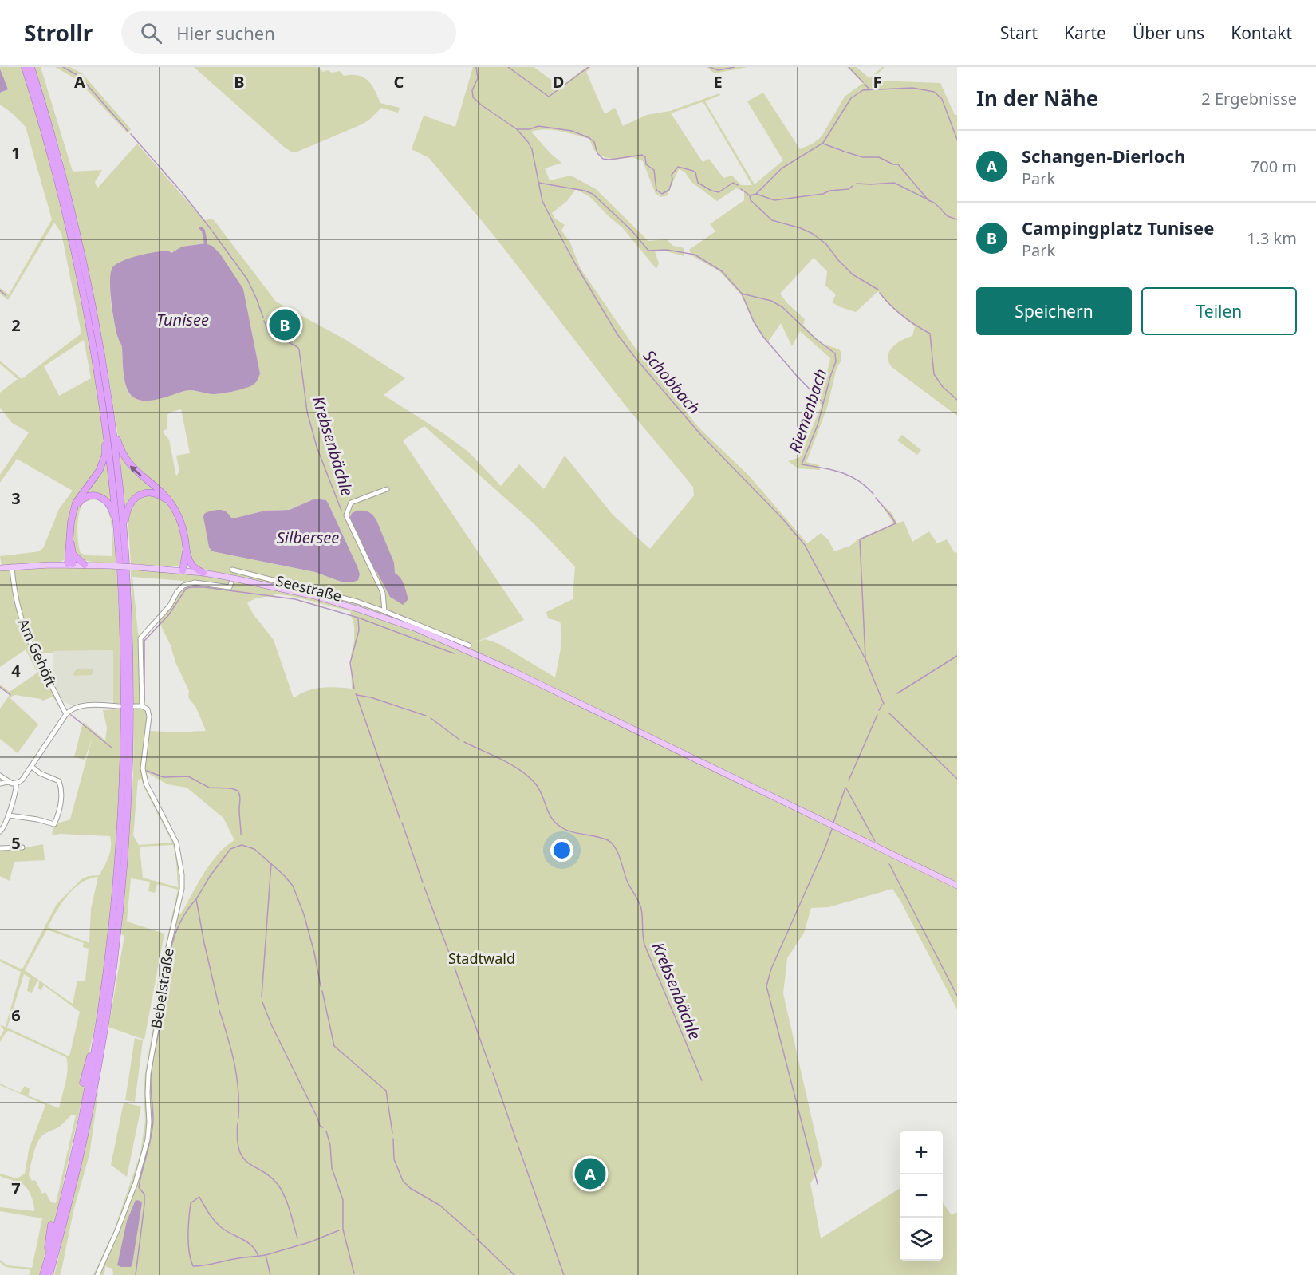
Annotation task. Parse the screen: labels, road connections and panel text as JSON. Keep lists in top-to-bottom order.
{
  "streets": {
    "street": ["Seestraße", "Am Gehöft", "Bebelstraße"]
  },
  "water": [
    "Tunisee",
    "Schobbach",
    "Riemenbach",
    "Krebsenbächle",
    "Silbersee"
  ],
  "parks": ["Stadtwald"],
  "page": {
    "header": "Strollr",
    "search": "Hier suchen",
    "nav": [
      "Start",
      "Karte",
      "Über uns",
      "Kontakt"
    ],
    "heading": ["In der Nähe", "2 Ergebnisse"],
    "list": [
      {
        "mark": "A",
        "name": "Schangen-Dierloch",
        "note": "Park",
        "value": "700 m"
      },
      {
        "mark": "B",
        "name": "Campingplatz Tunisee",
        "note": "Park",
        "value": "1.3 km"
      }
    ],
    "buttons": ["Speichern", "Teilen"],
    "pins": ["B", "A"],
    "map_buttons": ["+", "−"]
  },
  "grid": {
    "columns": [
      "A",
      "B",
      "C",
      "D",
      "E",
      "F"
    ],
    "rows": [
      "1",
      "2",
      "3",
      "4",
      "5",
      "6",
      "7"
    ]
  }
}
